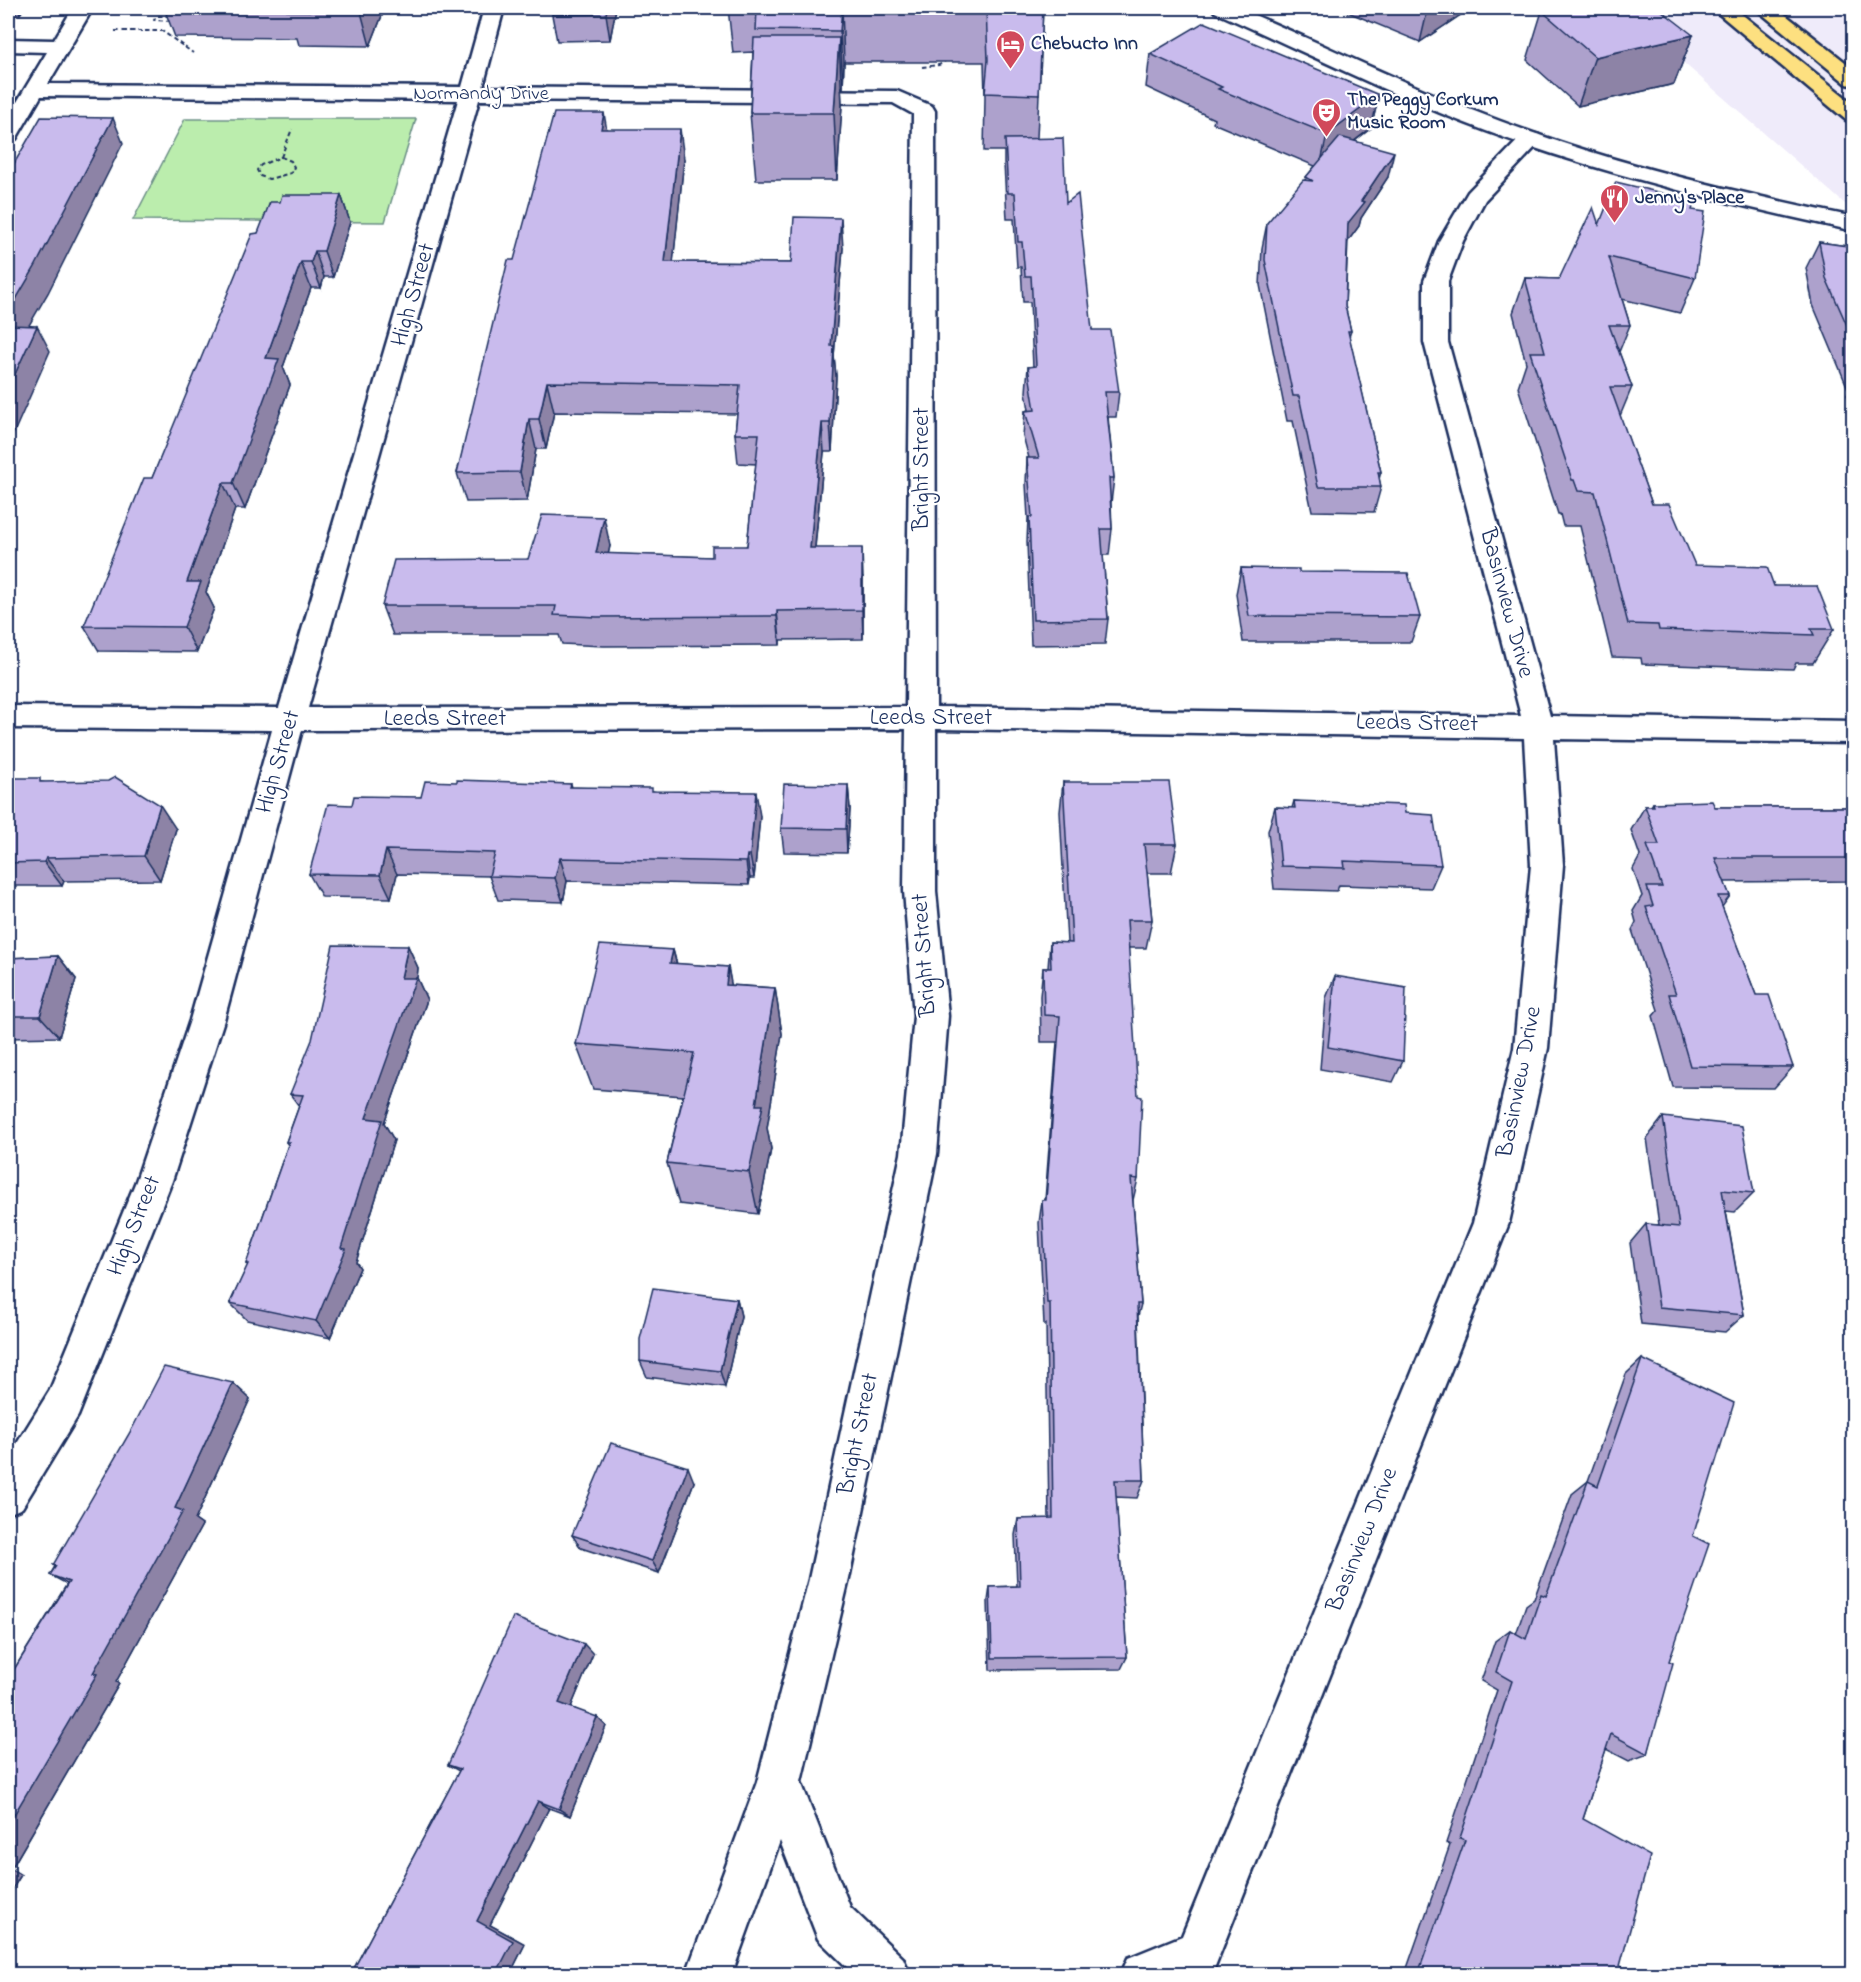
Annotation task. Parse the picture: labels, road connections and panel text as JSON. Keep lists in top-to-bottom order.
{
  "streets": {
    "street": [
      "Normandy Drive",
      "High Street",
      "Bright Street",
      "Basinview Drive",
      "Leeds Street"
    ]
  },
  "crossings": [
    ["Normandy Drive", "High Street"],
    ["Normandy Drive", "Bright Street"],
    ["High Street", "Leeds Street"],
    ["Bright Street", "Leeds Street"],
    ["Basinview Drive", "Leeds Street"]
  ],
  "places": {
    "hotel": ["Chebucto Inn"],
    "theatre": ["The Peggy Corkum Music Room"],
    "restaurant": ["Jenny's Place"]
  }
}
